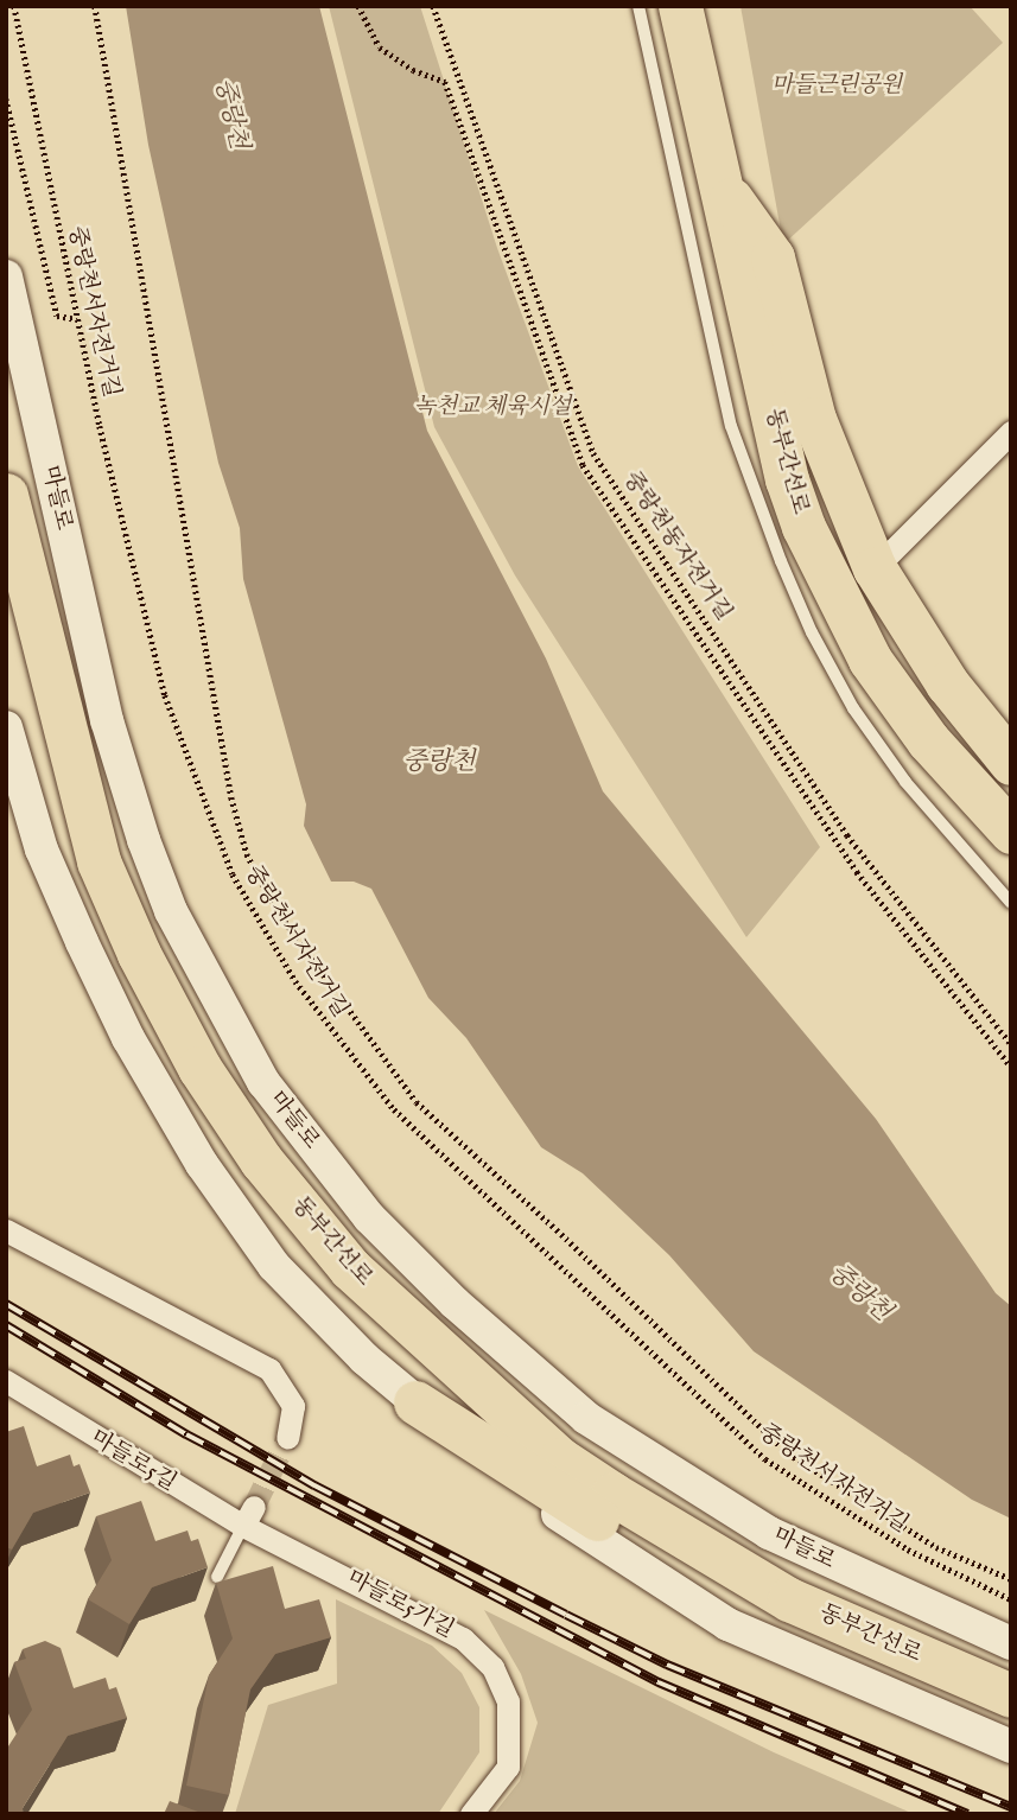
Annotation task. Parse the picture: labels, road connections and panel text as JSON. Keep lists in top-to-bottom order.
{
  "streets": {
    "highway": ["동부간선로"],
    "main road": ["마들로"],
    "street": ["마들로5길", "마들로5가길"],
    "path": ["중랑천서자전거길", "중랑천동자전거길"]
  },
  "crossings": [
    ["마들로5길", "마들로5가길"]
  ],
  "water": ["중랑천"],
  "parks": ["마들근린공원", "녹천교 체육시설"]
}
